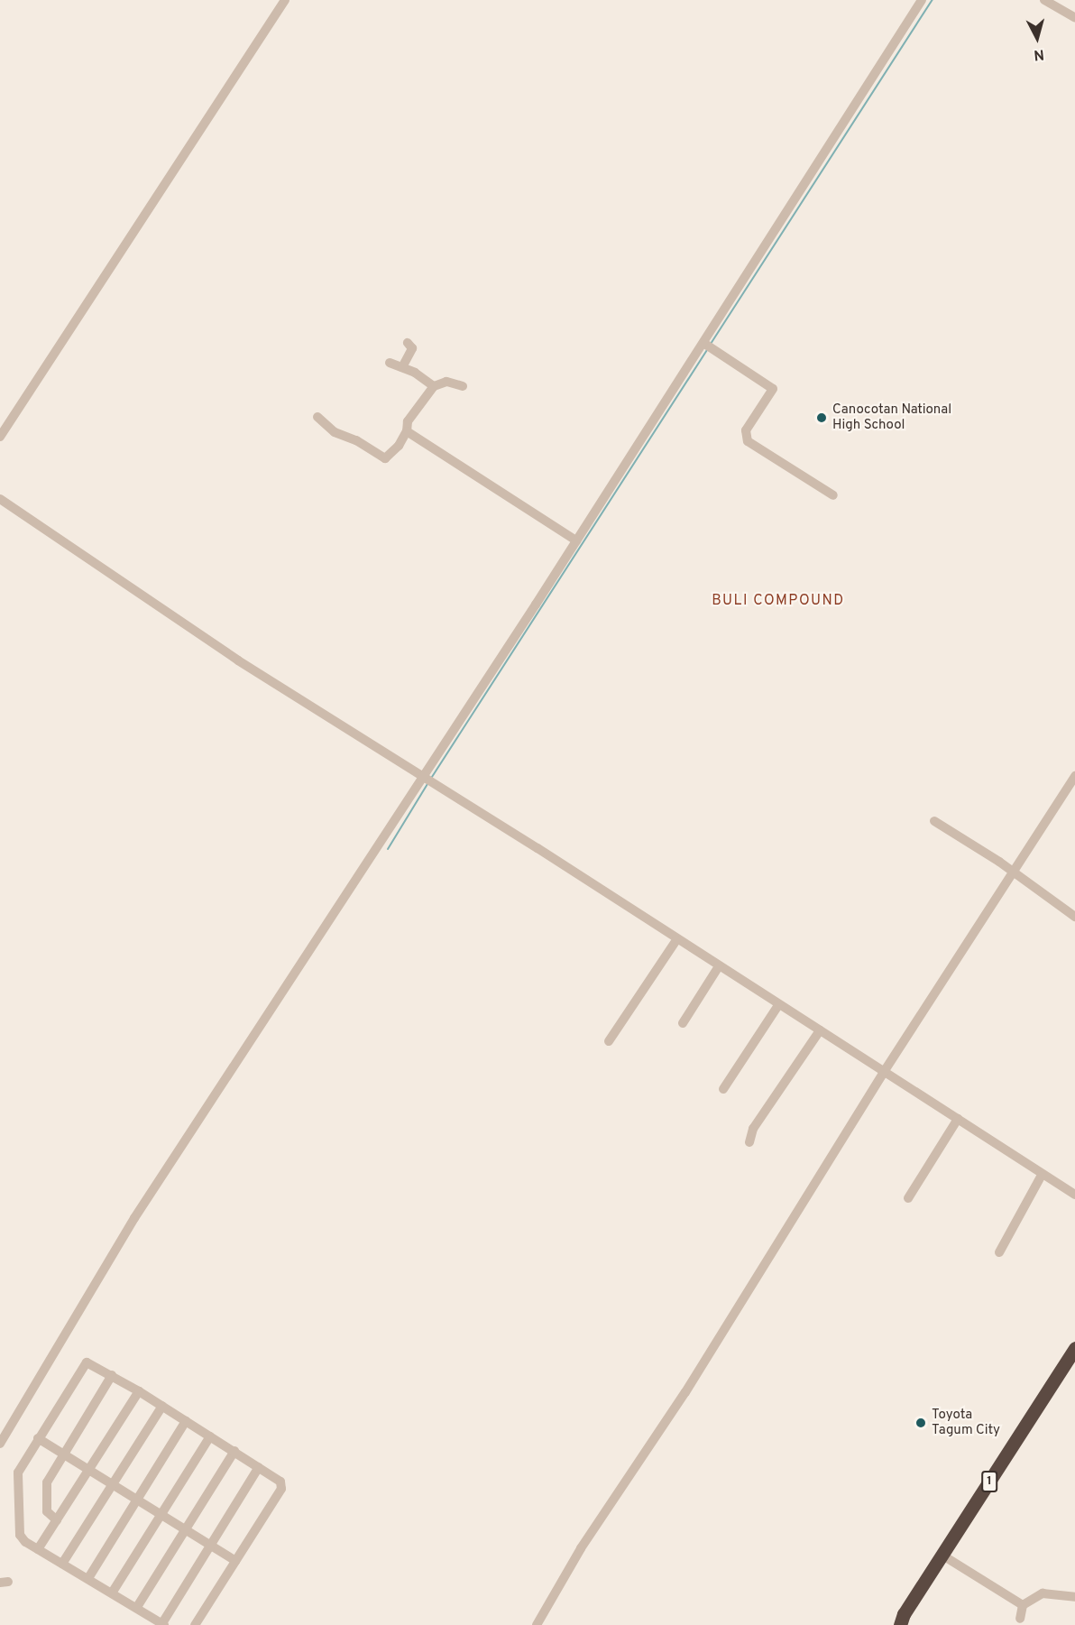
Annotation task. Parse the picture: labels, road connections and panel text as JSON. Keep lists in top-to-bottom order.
{
  "streets": {
    "highway": ["1"]
  },
  "districts": ["BULI COMPOUND"],
  "places": ["Canocotan National High School", "Toyota Tagum City"],
  "north": "bottom"
}
